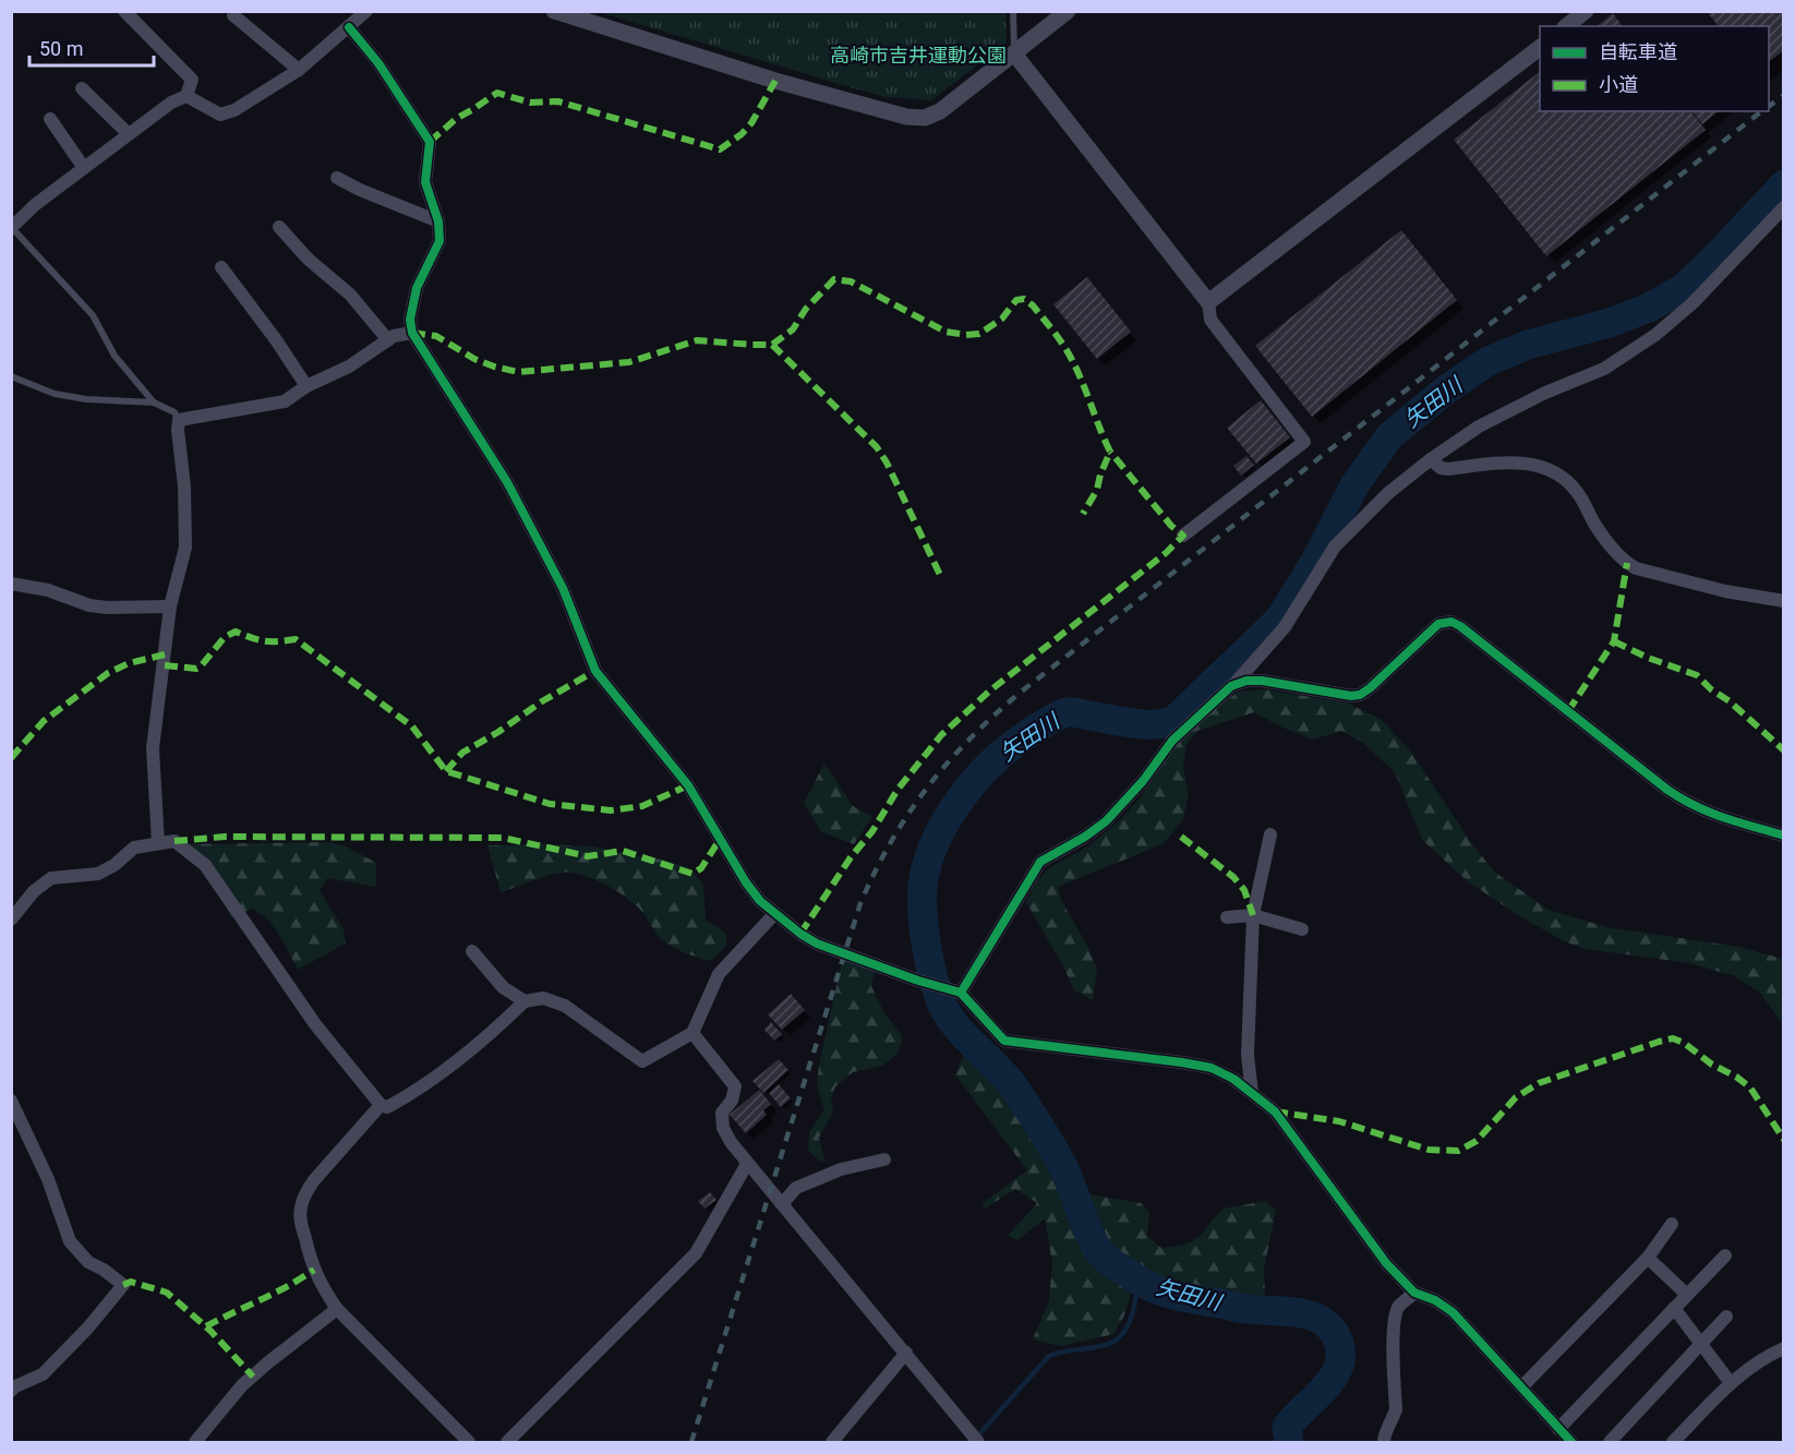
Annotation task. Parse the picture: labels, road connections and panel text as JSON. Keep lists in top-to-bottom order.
{
  "water": ["矢田川"],
  "parks": ["高崎市吉井運動公園"],
  "legend": ["自転車道", "小道"],
  "scale_bar": "50 m"
}
